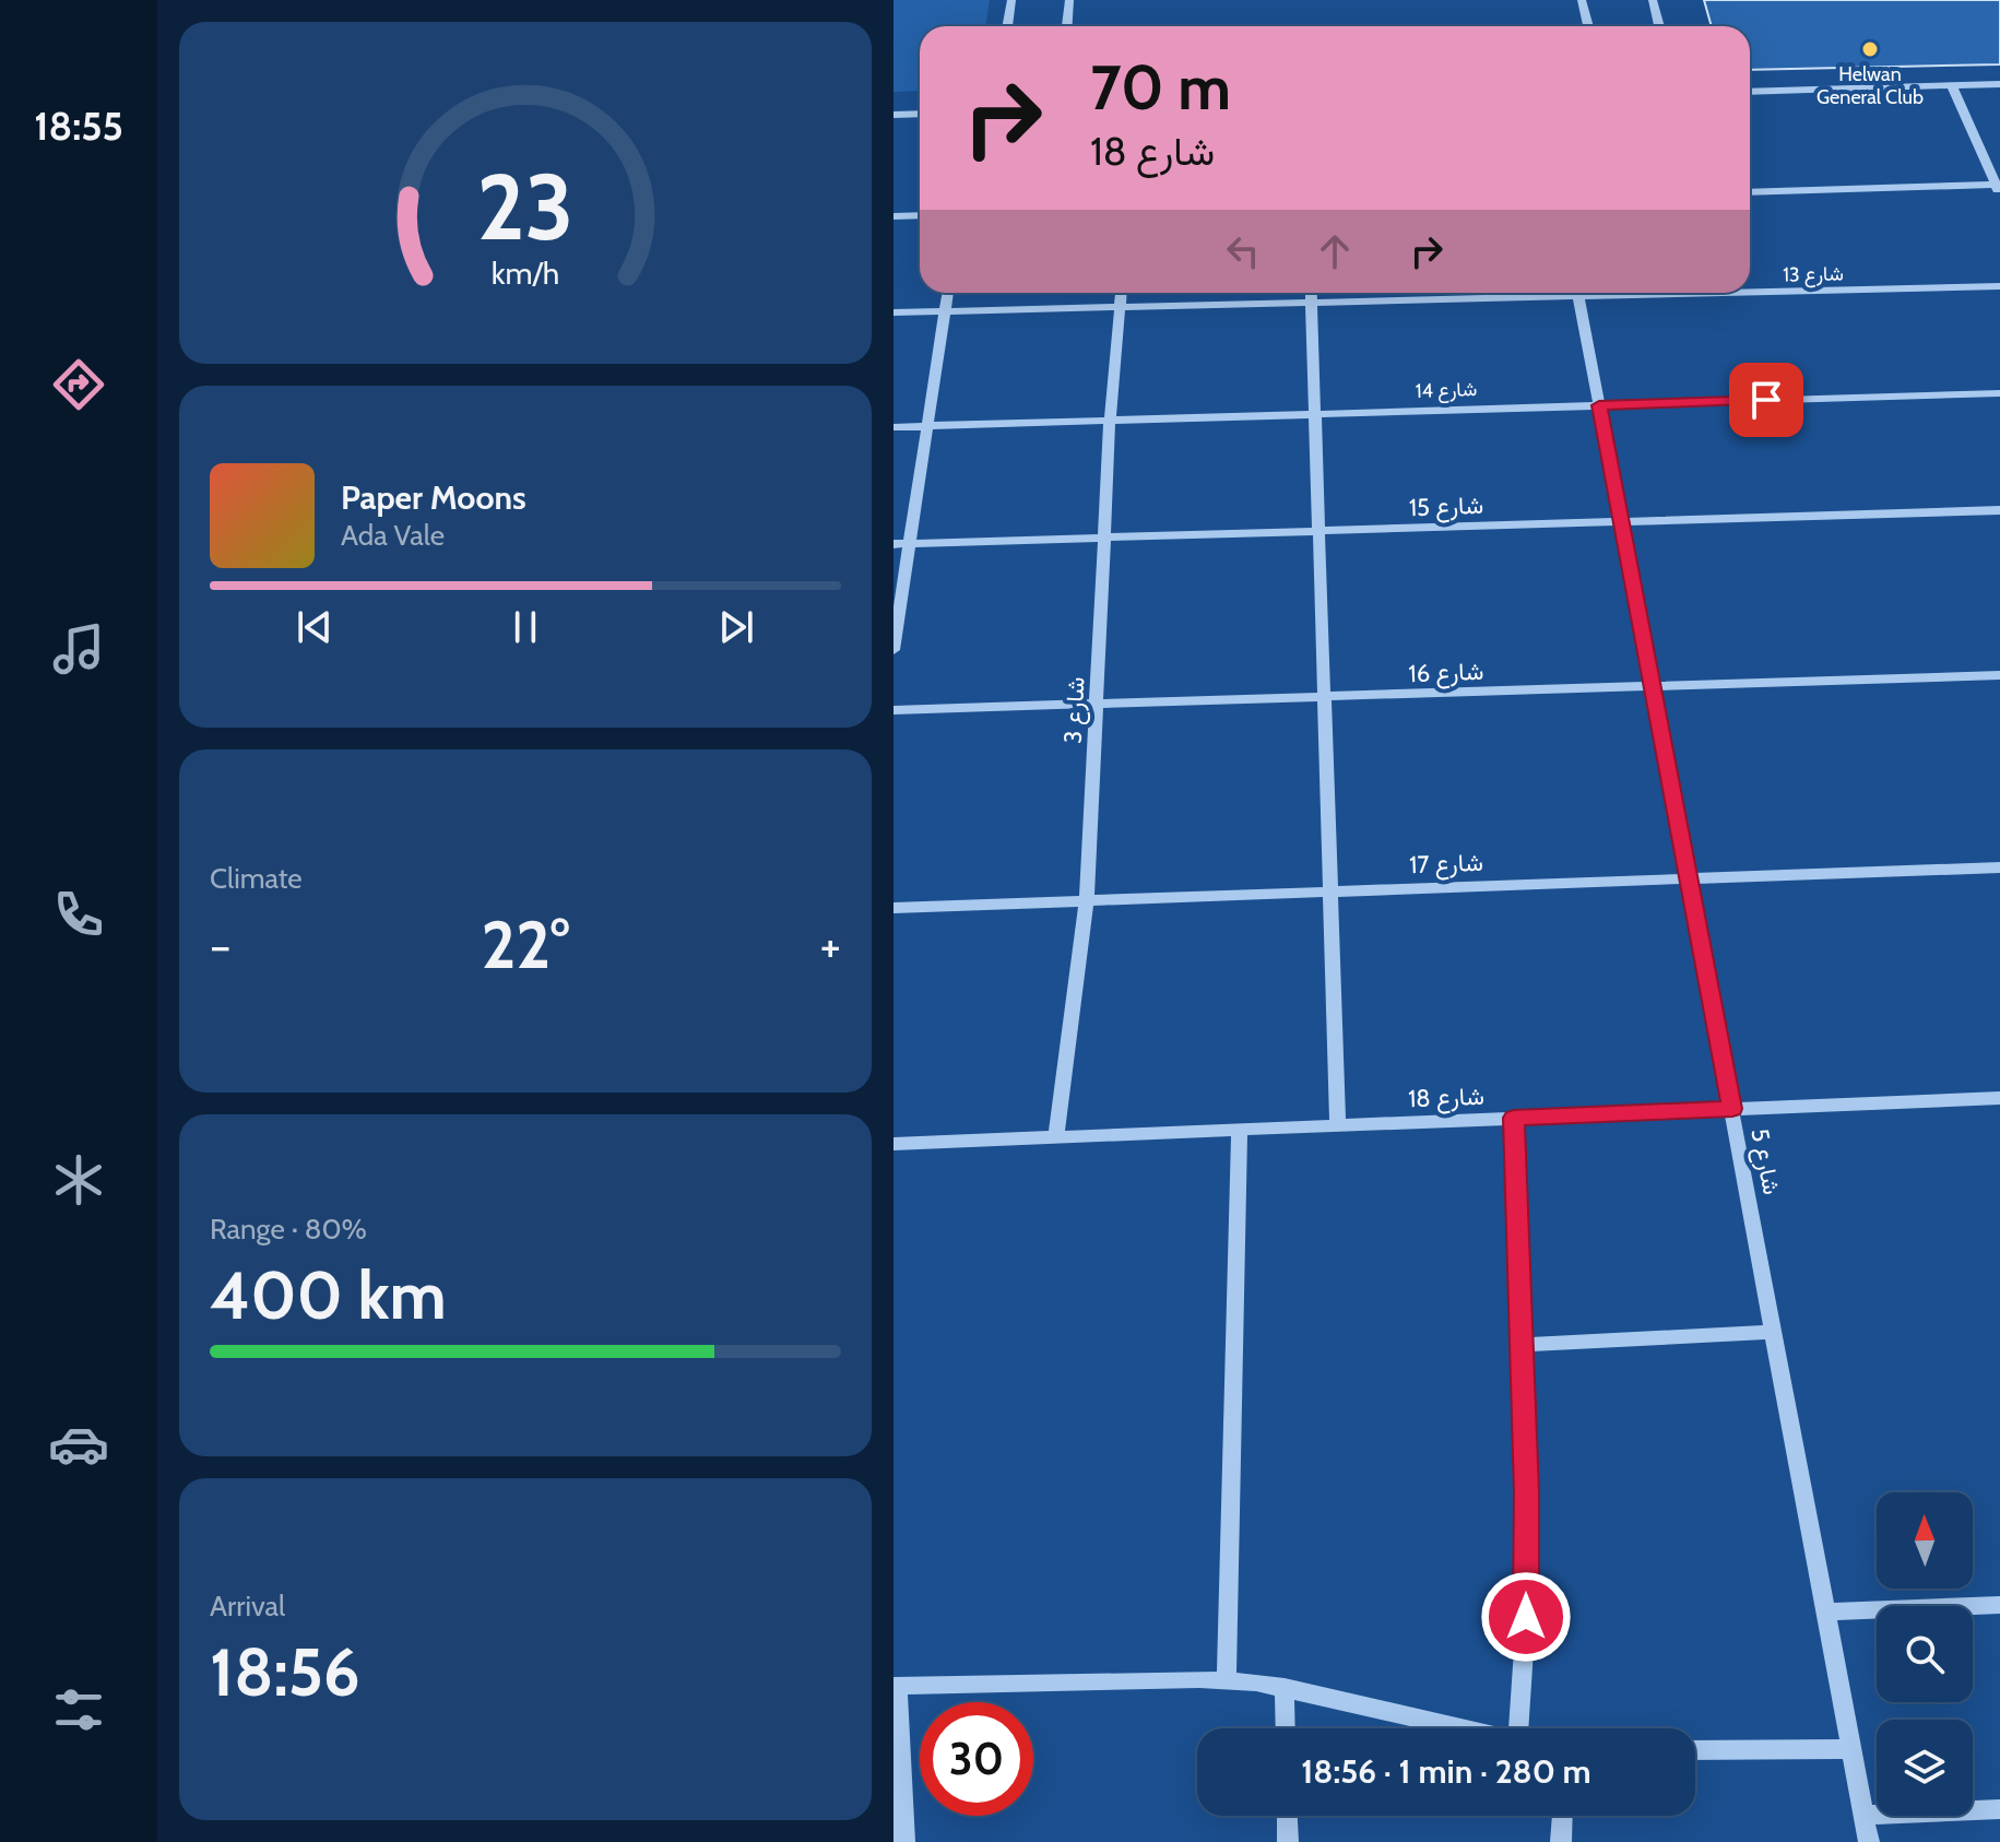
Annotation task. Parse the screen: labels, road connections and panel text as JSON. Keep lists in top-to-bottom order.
{
  "streets": {
    "street": [
      "شارع 13",
      "شارع 14",
      "شارع 15",
      "شارع 16",
      "شارع 3",
      "شارع 17",
      "شارع 18",
      "شارع 5"
    ]
  },
  "crossings": [
    ["شارع 13", "شارع 3"],
    ["شارع 14", "شارع 3"],
    ["شارع 14", "شارع 5"],
    ["شارع 15", "شارع 3"],
    ["شارع 15", "شارع 5"],
    ["شارع 16", "شارع 3"],
    ["شارع 16", "شارع 5"],
    ["شارع 3", "شارع 17"],
    ["شارع 3", "شارع 18"],
    ["شارع 17", "شارع 5"],
    ["شارع 18", "شارع 5"]
  ],
  "places": ["Helwan General Club"],
  "north": "top",
  "page": {
    "tabs": "18:55",
    "turn": ["70 m", "شارع 18"],
    "song": ["Paper Moons", "Ada Vale"],
    "tile": [
      "Climate",
      ["Range · 80%", "400 km"],
      ["Arrival", "18:56"]
    ],
    "heat": ["−", "22°", "+"],
    "limit": "30",
    "trip": "18:56 · 1 min · 280 m",
    "gauge": ["23", "km/h"]
  }
}
